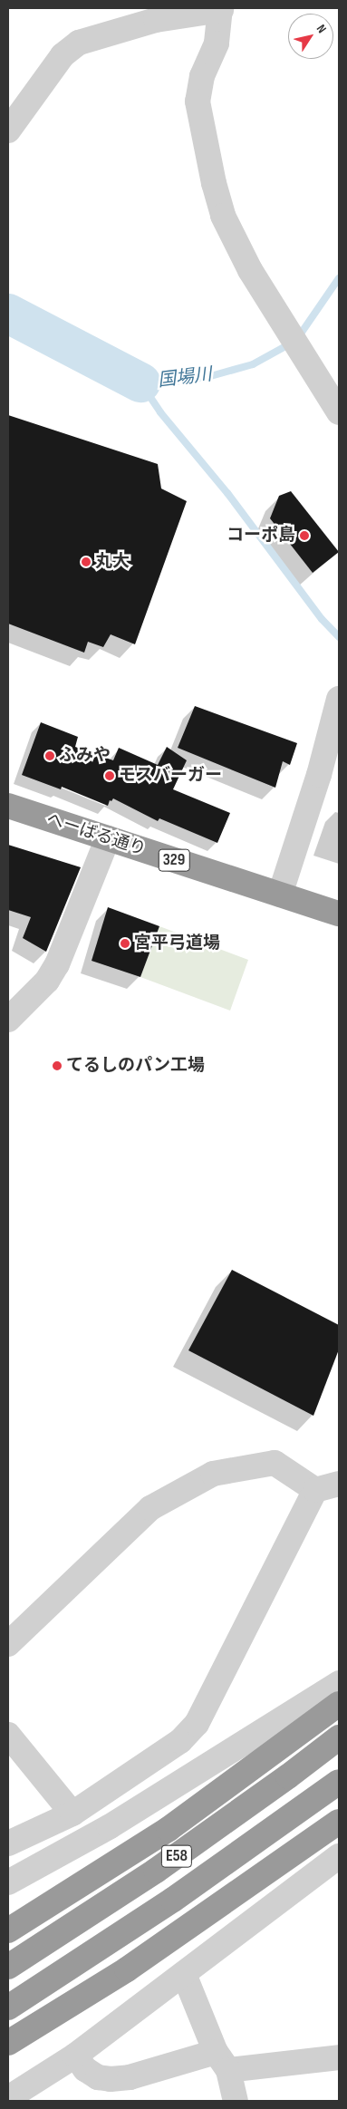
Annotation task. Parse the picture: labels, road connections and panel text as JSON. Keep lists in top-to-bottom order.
{
  "streets": {
    "highway": ["へーばる通り", "329", "E58"]
  },
  "water": ["国場川"],
  "places": [
    "コーポ島",
    "丸大",
    "ふみや",
    "モスバーガー",
    "宮平弓道場",
    "てるしのパン工場"
  ],
  "north": "top right"
}
